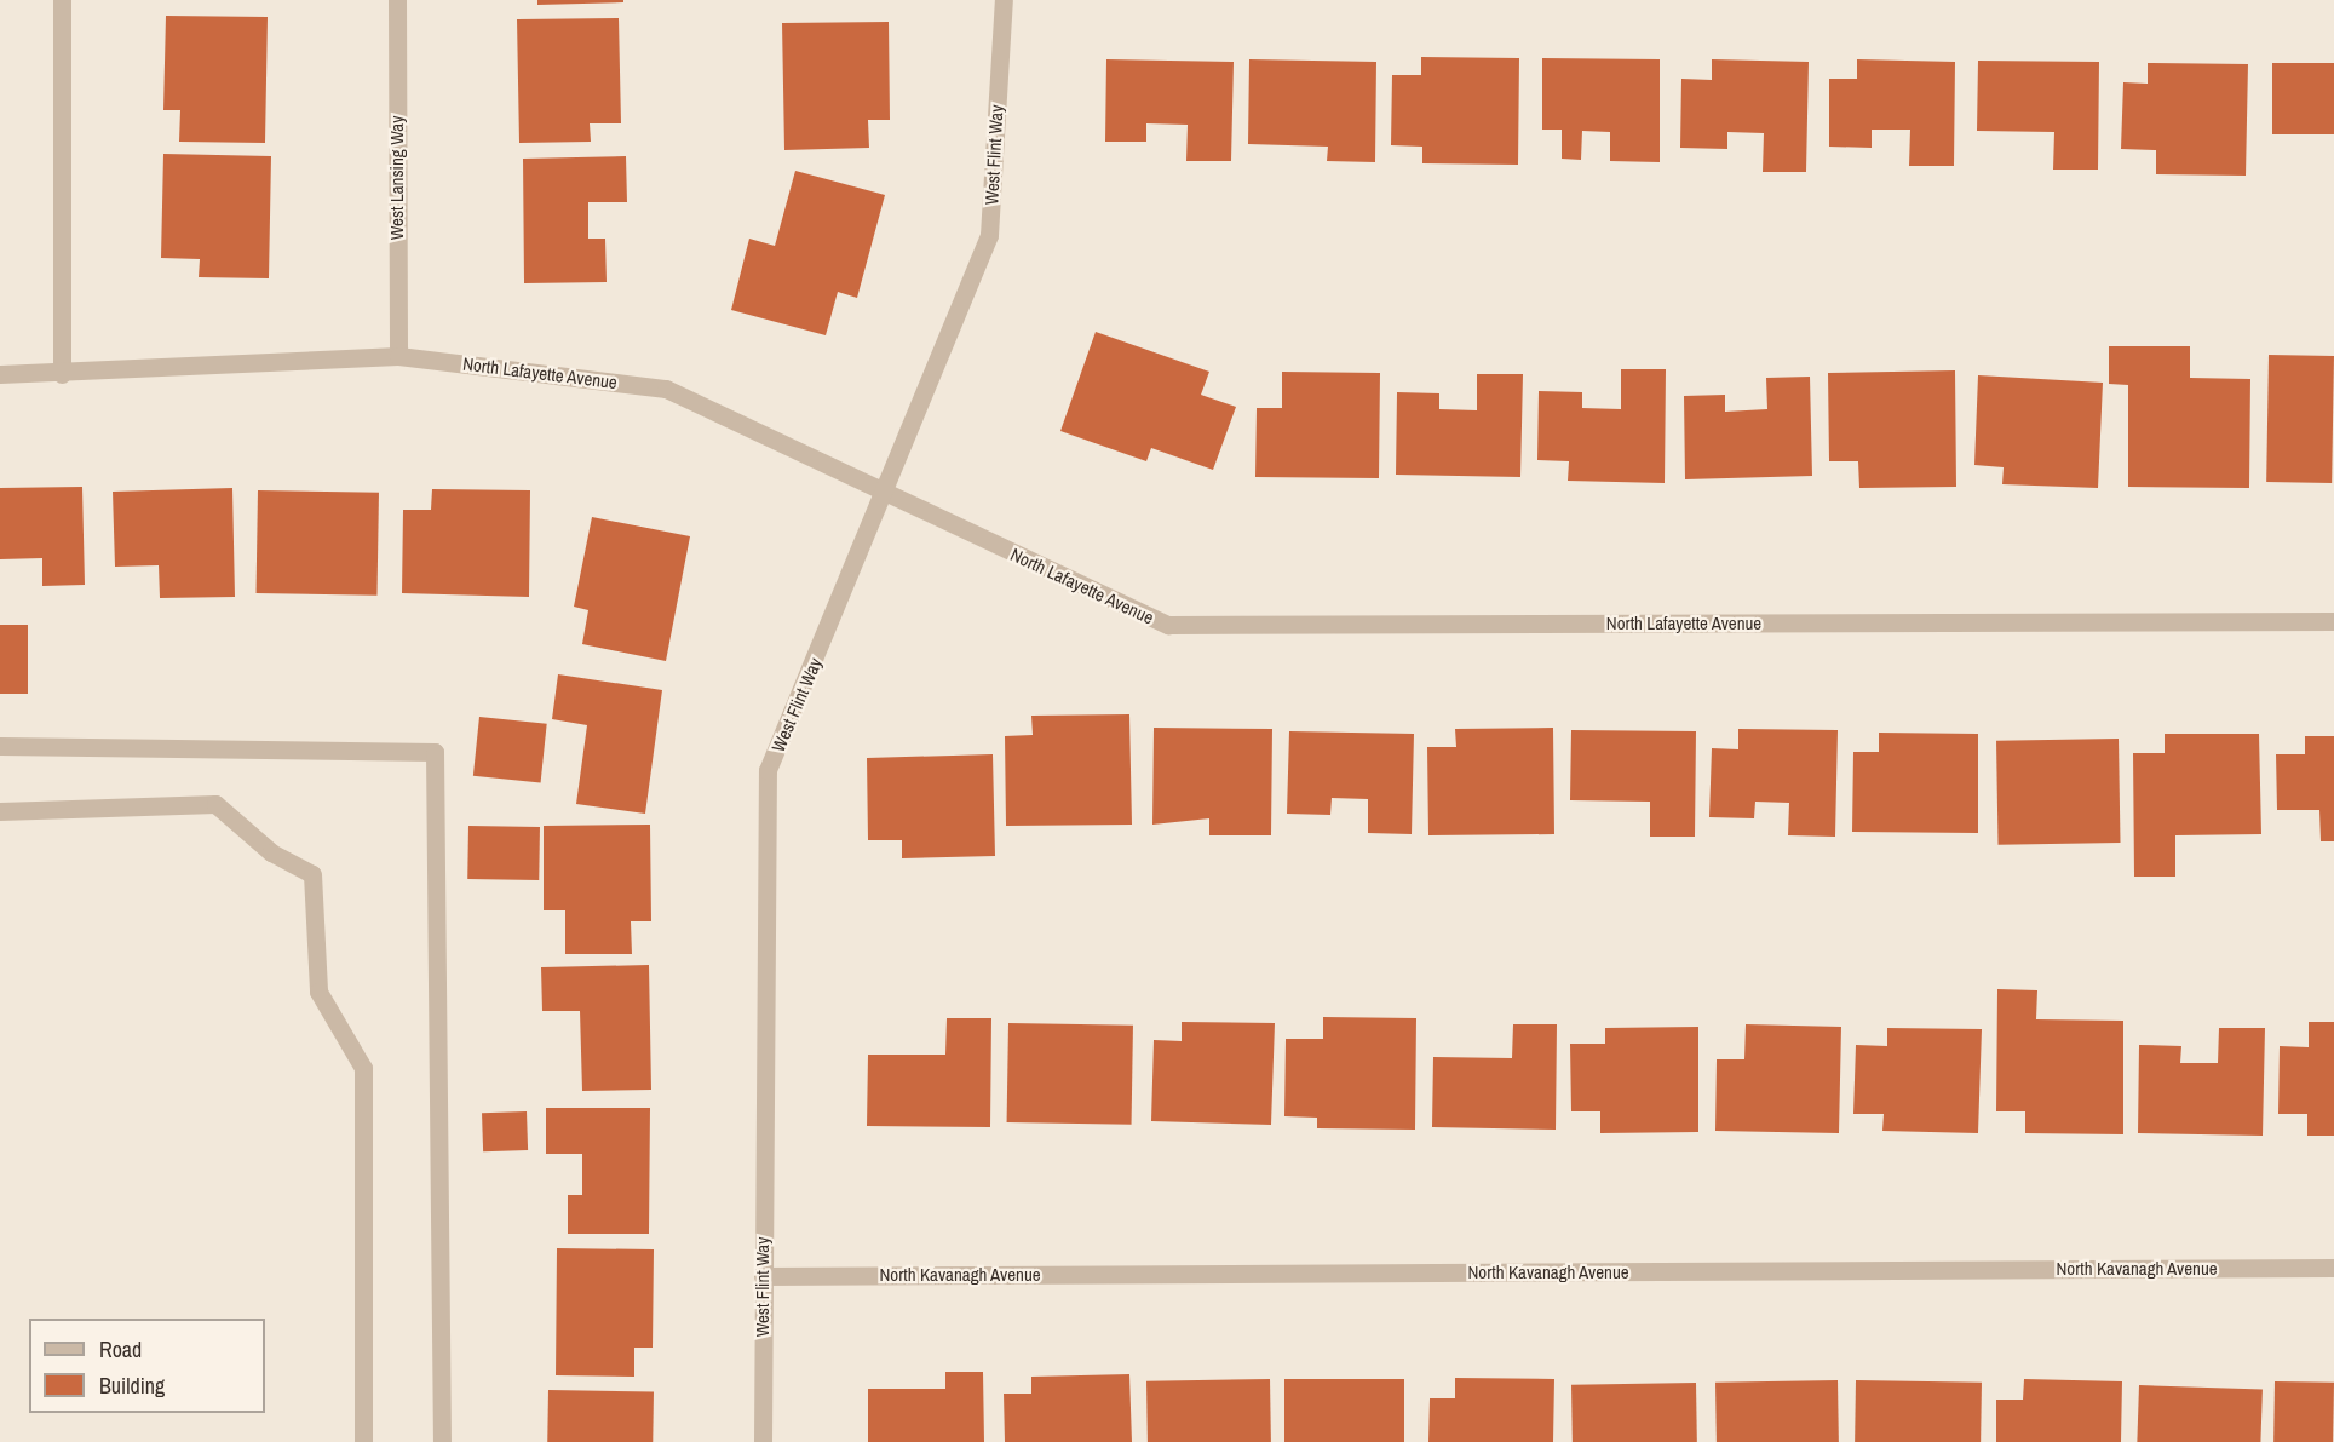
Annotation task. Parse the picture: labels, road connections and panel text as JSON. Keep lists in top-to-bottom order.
{
  "streets": {
    "street": [
      "West Flint Way",
      "West Lansing Way",
      "North Lafayette Avenue",
      "North Kavanagh Avenue"
    ]
  },
  "crossings": [
    ["West Flint Way", "North Lafayette Avenue"],
    ["West Flint Way", "North Kavanagh Avenue"],
    ["West Lansing Way", "North Lafayette Avenue"]
  ],
  "legend": ["Road", "Building"]
}
